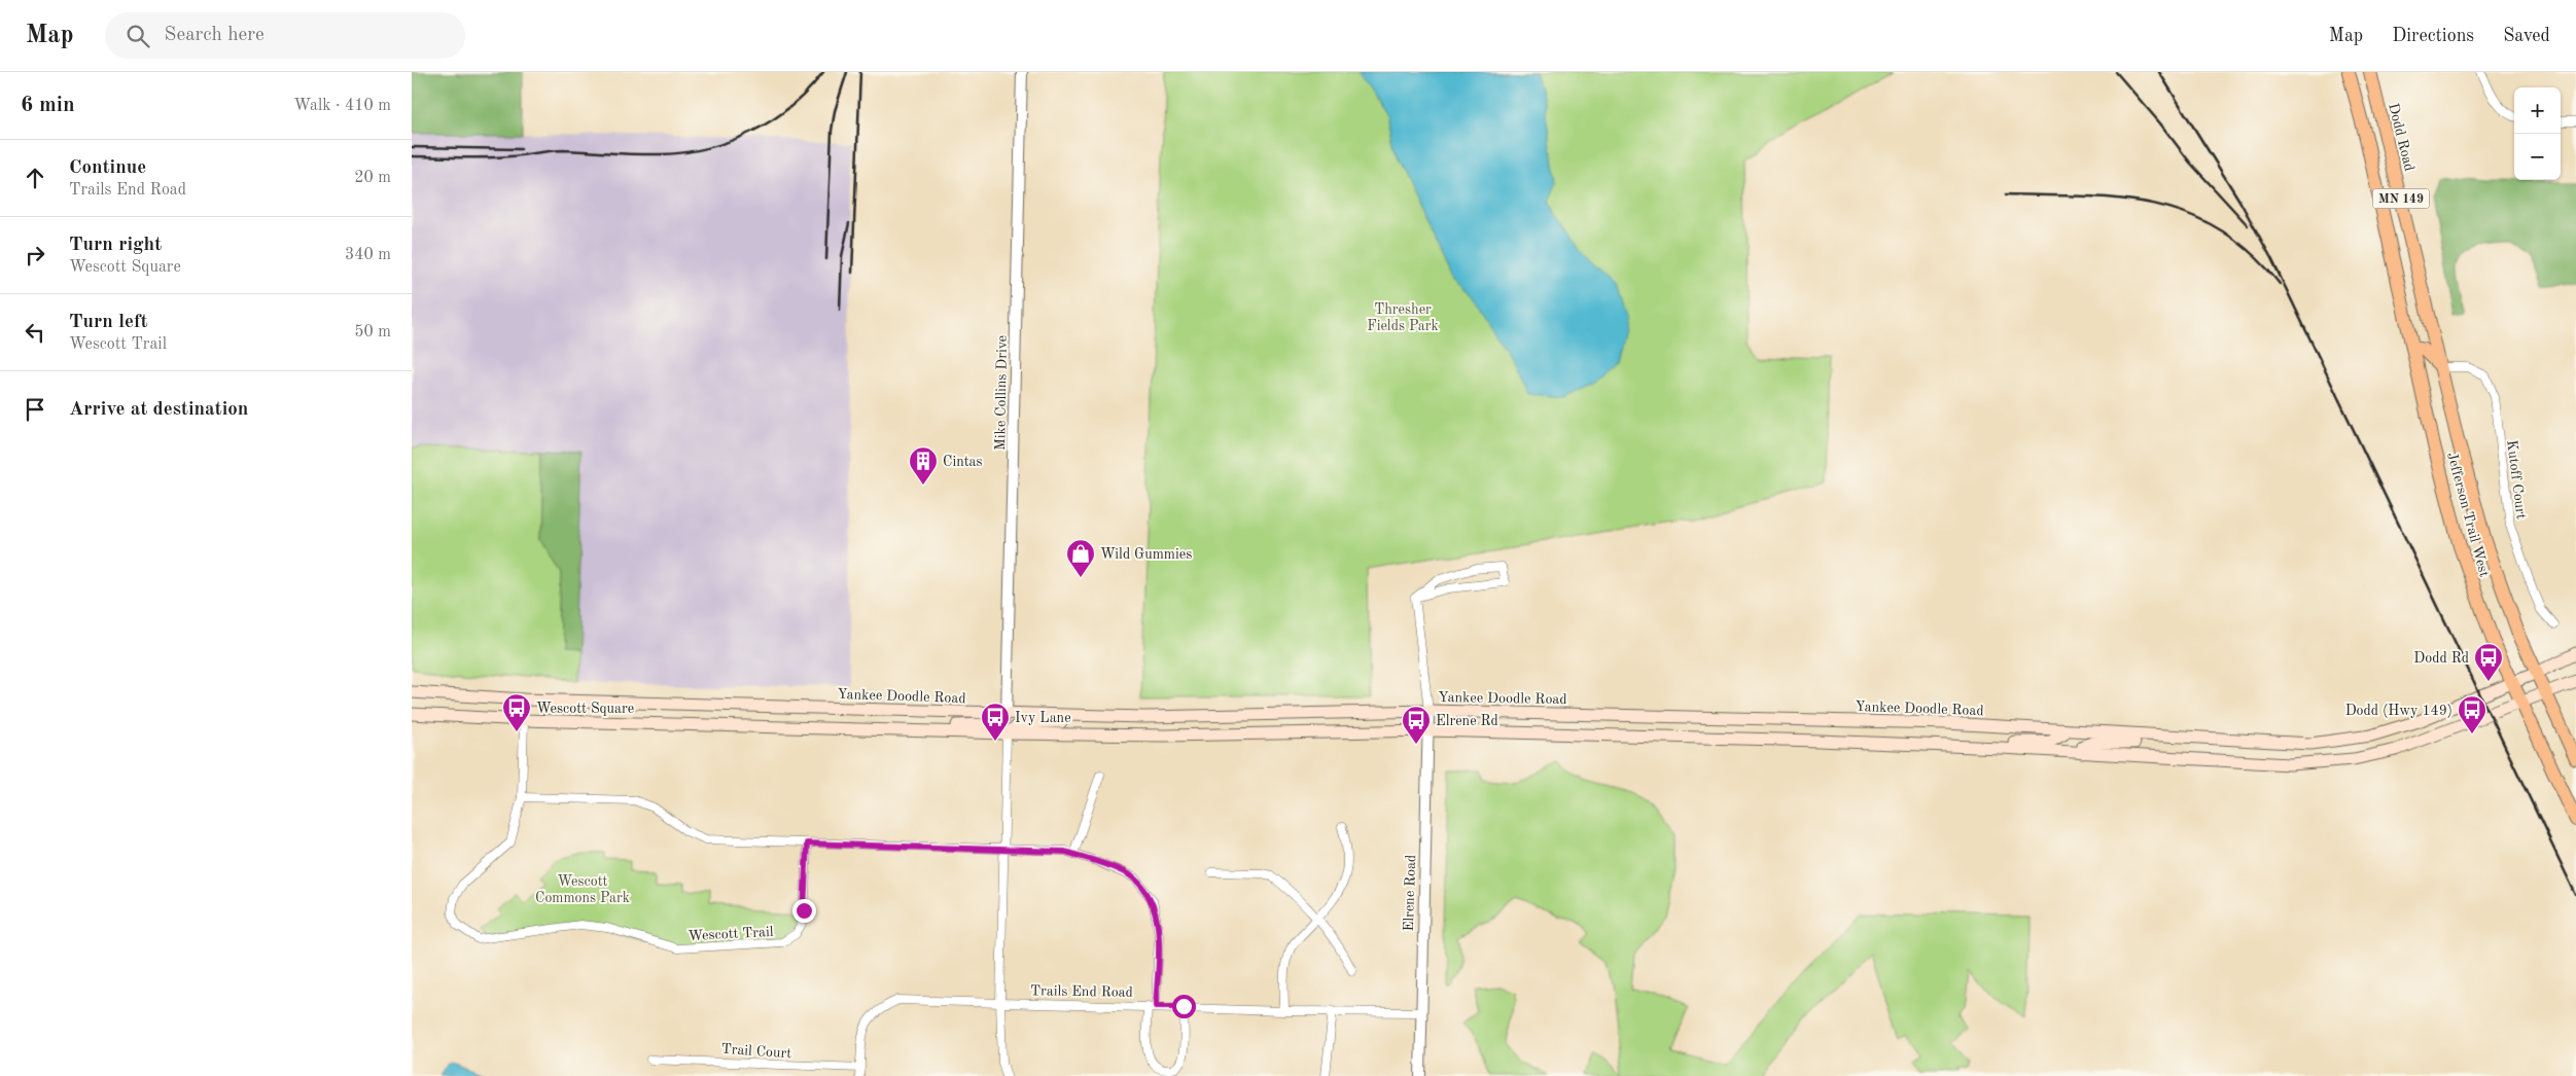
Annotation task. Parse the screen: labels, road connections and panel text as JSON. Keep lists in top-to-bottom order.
{
  "streets": {
    "main road": [
      "Dodd Road",
      "MN 149",
      "Jefferson Trail West",
      "Yankee Doodle Road"
    ],
    "street": [
      "Mike Collins Drive",
      "Kutoff Court",
      "Elrene Road",
      "Wescott Trail",
      "Trails End Road",
      "Trail Court"
    ]
  },
  "crossings": [
    ["Dodd Road", "Jefferson Trail West"],
    ["Mike Collins Drive", "Yankee Doodle Road"],
    ["Kutoff Court", "Jefferson Trail West"],
    ["Jefferson Trail West", "Yankee Doodle Road"],
    ["Yankee Doodle Road", "Elrene Road"],
    ["Elrene Road", "Trails End Road"],
    ["Trails End Road", "Trail Court"]
  ],
  "parks": ["Thresher Fields Park", "Wescott Commons Park"],
  "places": {
    "building": ["Cintas"],
    "shop": ["Wild Gummies"],
    "bus stop": [
      "Dodd Rd",
      "Wescott Square",
      "Dodd (Hwy 149)",
      "Ivy Lane",
      "Elrene Rd"
    ]
  },
  "page": {
    "header": "Map",
    "search": "Search here",
    "nav": ["Map", "Directions", "Saved"],
    "heading": ["6 min", "Walk · 410 m"],
    "map_buttons": ["+", "−"],
    "list": [
      ["Continue", "Trails End Road", "20 m"],
      ["Turn right", "Wescott Square", "340 m"],
      ["Turn left", "Wescott Trail", "50 m"],
      "Arrive at destination"
    ]
  }
}
